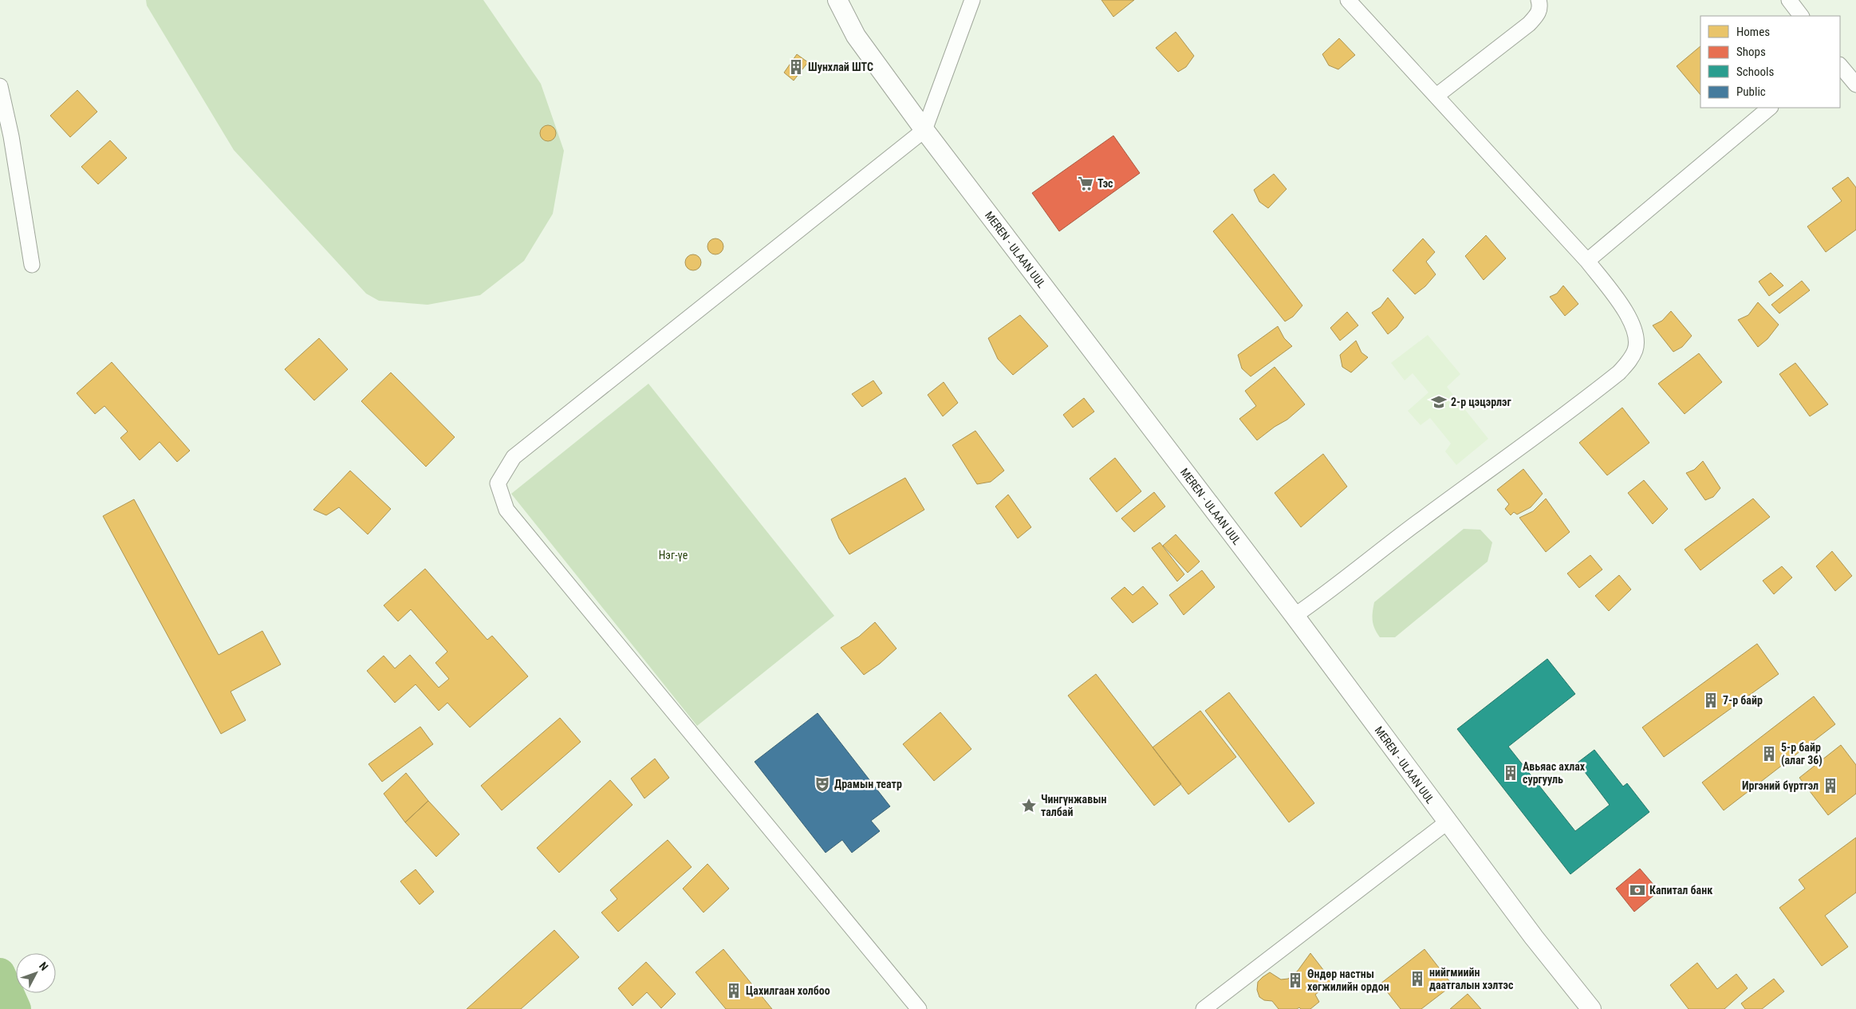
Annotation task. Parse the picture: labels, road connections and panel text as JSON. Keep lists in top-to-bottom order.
{
  "streets": {
    "street": ["MEREN - ULAAN UUL"]
  },
  "parks": ["Нэг-үе"],
  "places": {
    "building": [
      "Шунхлай ШТС",
      "7-р байр",
      "5-р байр (алаг 36)",
      "Авьяас ахлах сургууль",
      "Иргэний бүртгэл",
      "нийгмиийн даатгалын хэлтэс",
      "Өндөр настны хөгжилийн ордон",
      "Цахилгаан холбоо"
    ],
    "supermarket": ["Тэс"],
    "school or university": ["2-р цэцэрлэг"],
    "theatre": ["Драмын театр"],
    "place": ["Чингүнжавын талбай"],
    "bank": ["Капитал банк"]
  },
  "legend": [
    "Homes",
    "Shops",
    "Schools",
    "Public"
  ],
  "north": "top right"
}
